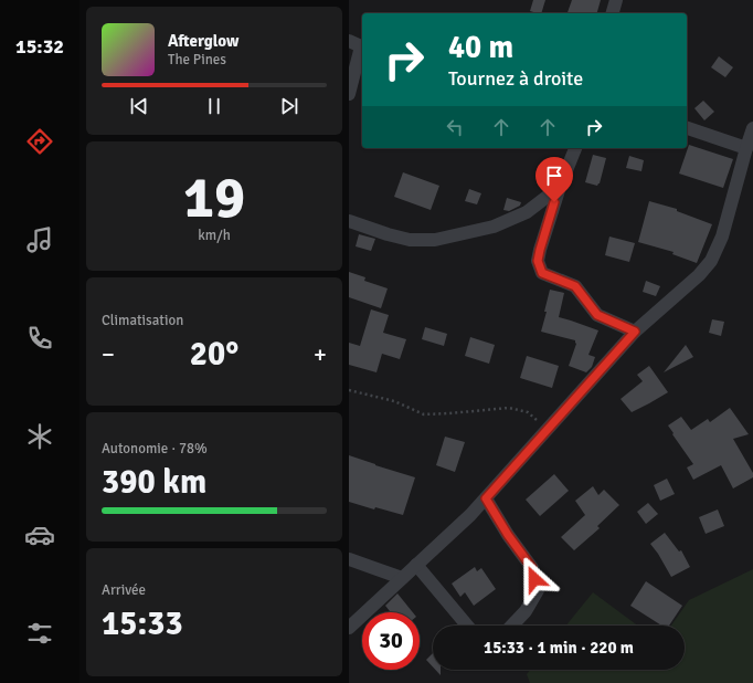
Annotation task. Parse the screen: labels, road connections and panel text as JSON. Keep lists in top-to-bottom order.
{
  "page": {
    "tabs": "15:32",
    "turn": ["40 m", "Tournez à droite"],
    "song": ["Afterglow", "The Pines"],
    "tile": [
      ["19", "km/h"],
      "Climatisation",
      ["Autonomie · 78%", "390 km"],
      ["Arrivée", "15:33"]
    ],
    "heat": ["−", "20°", "+"],
    "limit": "30",
    "trip": "15:33 · 1 min · 220 m"
  }
}
